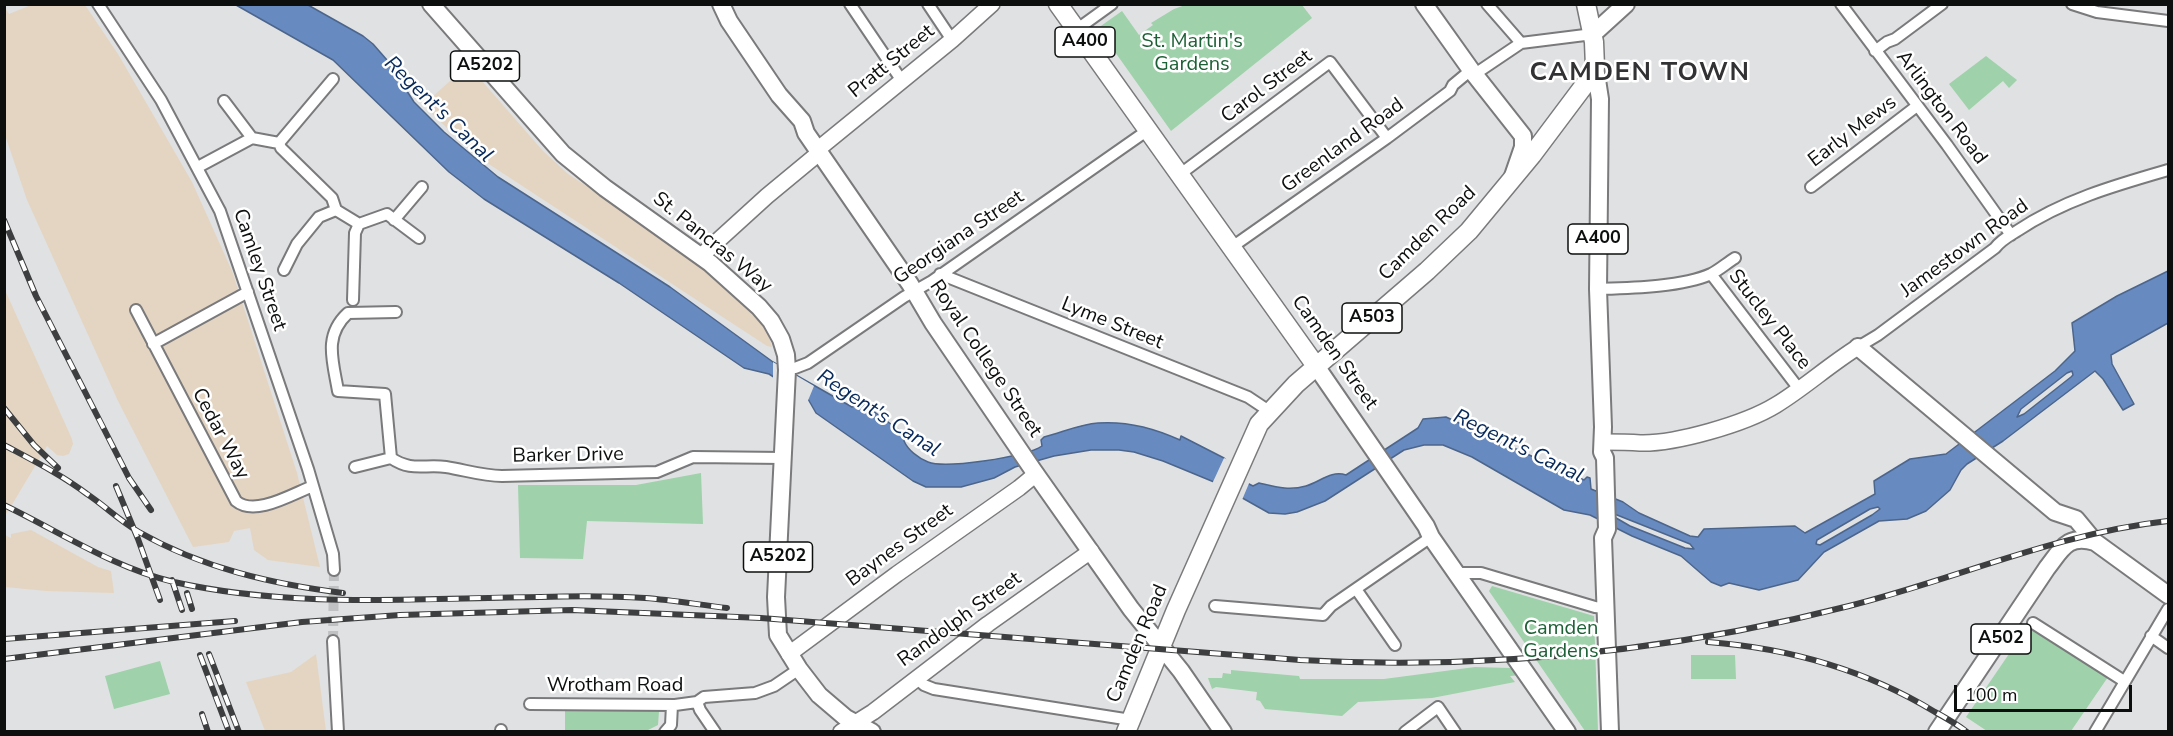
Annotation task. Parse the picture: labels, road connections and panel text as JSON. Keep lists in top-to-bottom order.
{
  "streets": {
    "highway": [
      "A400",
      "Camden Road",
      "A503",
      "Camden Street"
    ],
    "main road": [
      "A5202",
      "St. Pancras Way",
      "Royal College Street",
      "A502"
    ],
    "street": [
      "Pratt Street",
      "Carol Street",
      "Arlington Road",
      "Early Mews",
      "Greenland Road",
      "Georgiana Street",
      "Jamestown Road",
      "Camley Street",
      "Stucley Place",
      "Lyme Street",
      "Cedar Way",
      "Barker Drive",
      "Baynes Street",
      "Randolph Street",
      "Wrotham Road"
    ]
  },
  "crossings": [
    ["A400", "Camden Road"],
    ["Pratt Street", "St. Pancras Way"],
    ["Pratt Street", "Royal College Street"],
    ["Carol Street", "Greenland Road"],
    ["Carol Street", "Camden Street"],
    ["Arlington Road", "Early Mews"],
    ["Arlington Road", "Jamestown Road"],
    ["Greenland Road", "A503"],
    ["Greenland Road", "Camden Street"],
    ["Camden Road", "A503"],
    ["Camden Road", "Lyme Street"],
    ["Camden Road", "Camden Street"],
    ["Camden Road", "Royal College Street"],
    ["Georgiana Street", "St. Pancras Way"],
    ["Georgiana Street", "Lyme Street"],
    ["Georgiana Street", "Camden Street"],
    ["Georgiana Street", "Royal College Street"],
    ["St. Pancras Way", "Barker Drive"],
    ["St. Pancras Way", "Baynes Street"],
    ["St. Pancras Way", "Randolph Street"],
    ["St. Pancras Way", "Wrotham Road"],
    ["Camley Street", "Cedar Way"],
    ["Royal College Street", "Baynes Street"],
    ["Royal College Street", "Randolph Street"]
  ],
  "districts": ["CAMDEN TOWN"],
  "water": ["Regent's Canal"],
  "parks": ["St. Martin's Gardens", "Camden Gardens"],
  "scale_bar": "100 m"
}
